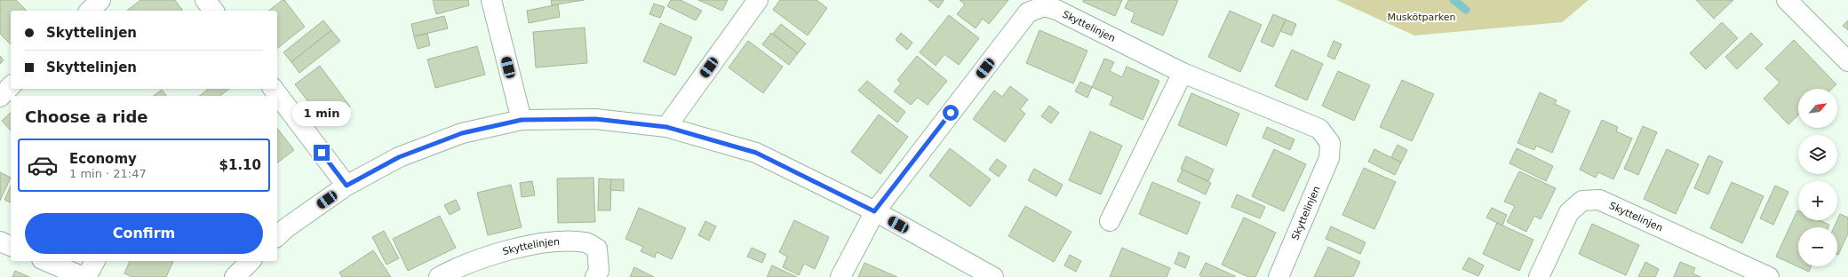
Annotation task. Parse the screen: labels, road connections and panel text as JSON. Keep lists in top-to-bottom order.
{
  "streets": {
    "street": ["Skyttelinjen"]
  },
  "parks": ["Muskötparken"],
  "north": "top right",
  "page": {
    "banner": ["Skyttelinjen", "Skyttelinjen"],
    "map_buttons": ["+", "−"],
    "heading": "Choose a ride",
    "bubble": "1 min",
    "list": [
      {
        "name": "Economy",
        "note": "1 min · 21:47",
        "value": "$1.10"
      }
    ],
    "buttons": "Confirm"
  }
}
